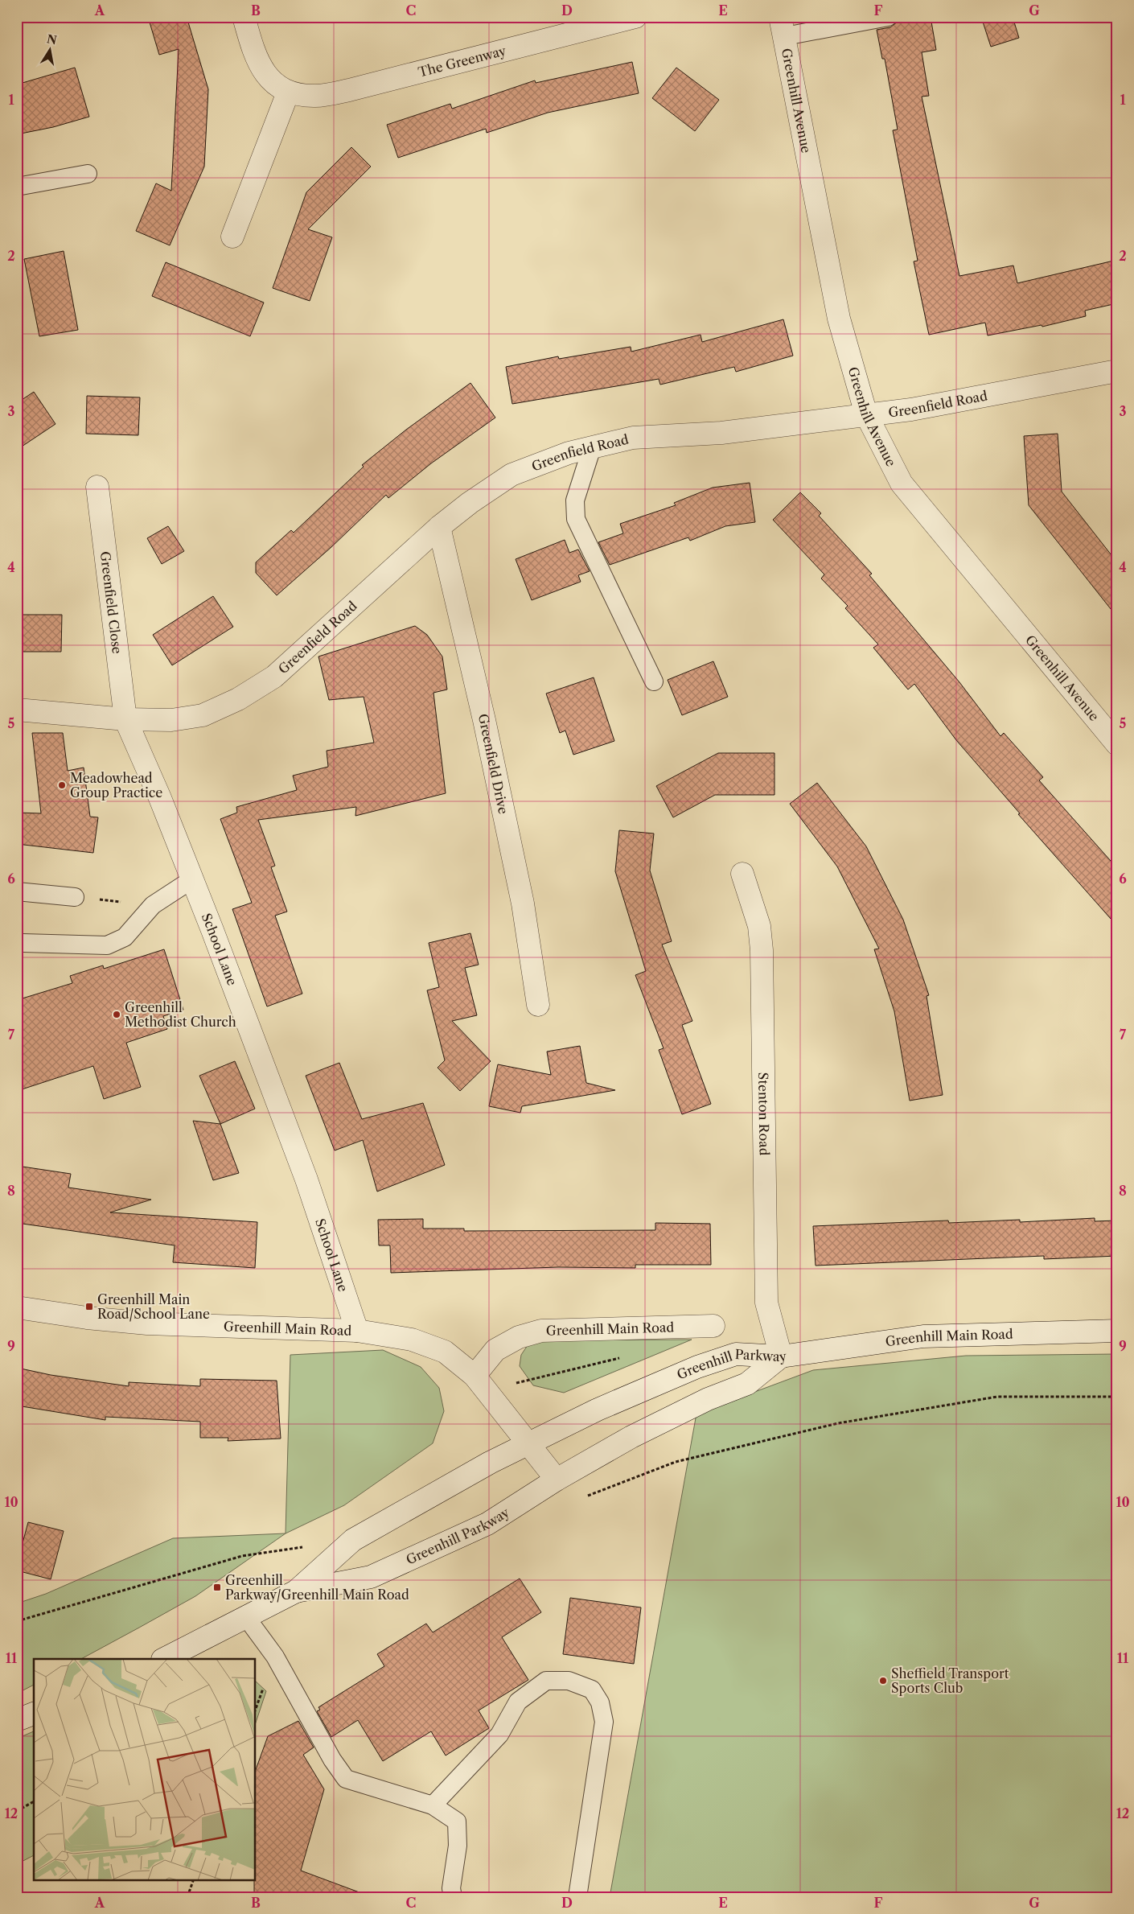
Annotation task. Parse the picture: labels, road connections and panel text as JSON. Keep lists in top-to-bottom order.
{
  "streets": {
    "street": [
      "The Greenway",
      "Greenhill Avenue",
      "Greenfield Road",
      "Greenfield Close",
      "Greenfield Drive",
      "School Lane",
      "Stenton Road",
      "Greenhill Main Road",
      "Greenhill Parkway"
    ]
  },
  "crossings": [
    ["Greenhill Avenue", "Greenfield Road"],
    ["Greenfield Road", "Greenfield Close"],
    ["Greenfield Road", "Greenfield Drive"],
    ["Greenfield Road", "School Lane"],
    ["Greenfield Close", "School Lane"],
    ["School Lane", "Greenhill Main Road"],
    ["Stenton Road", "Greenhill Main Road"],
    ["Stenton Road", "Greenhill Parkway"],
    ["Greenhill Main Road", "Greenhill Parkway"]
  ],
  "places": {
    "other": ["Meadowhead Group Practice", "Greenhill Methodist Church", "Sheffield Transport Sports Club"],
    "transit": ["Greenhill Main Road/School Lane", "Greenhill Parkway/Greenhill Main Road"]
  },
  "north": "top",
  "grid": {
    "columns": [
      "A",
      "B",
      "C",
      "D",
      "E",
      "F",
      "G"
    ],
    "rows": [
      "1",
      "2",
      "3",
      "4",
      "5",
      "6",
      "7",
      "8",
      "9",
      "10",
      "11",
      "12"
    ]
  }
}
